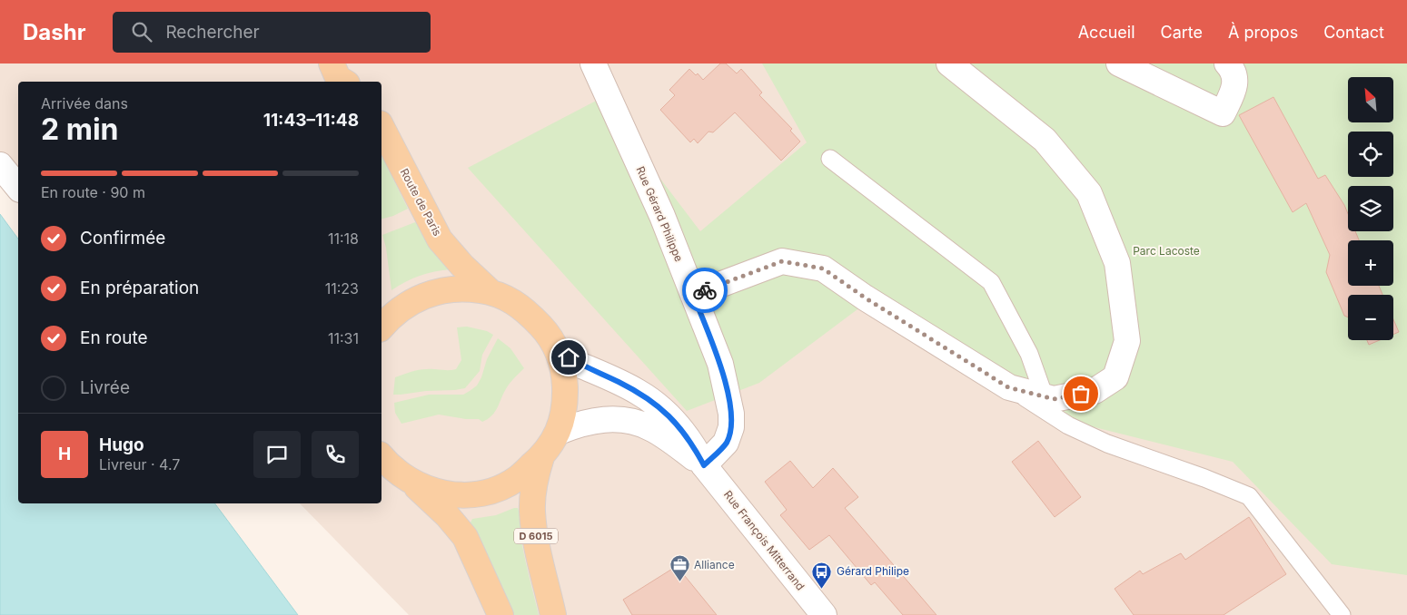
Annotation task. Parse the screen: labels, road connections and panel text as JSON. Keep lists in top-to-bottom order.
{
  "streets": {
    "main road": ["Route de Paris", "D 6015"],
    "street": ["Rue Gérard Philippe", "Rue François Mitterrand"]
  },
  "crossings": [
    ["Rue Gérard Philippe", "Rue François Mitterrand"]
  ],
  "parks": ["Parc Lacoste"],
  "places": {
    "office": ["Alliance"],
    "bus stop": ["Gérard Philipe"]
  },
  "north": "top left",
  "page": {
    "header": "Dashr",
    "search": "Rechercher",
    "nav": [
      "Accueil",
      "Carte",
      "À propos",
      "Contact"
    ],
    "map_buttons": ["+", "−"],
    "heading": ["2 min", "Arrivée dans", "11:43–11:48"],
    "panel": ["Hugo", "Livreur · 4.7"],
    "bar": "En route · 90 m",
    "list": [
      ["Confirmée", "11:18"],
      ["En préparation", "11:23"],
      ["En route", "11:31"],
      "Livrée"
    ],
    "round": "H"
  }
}
